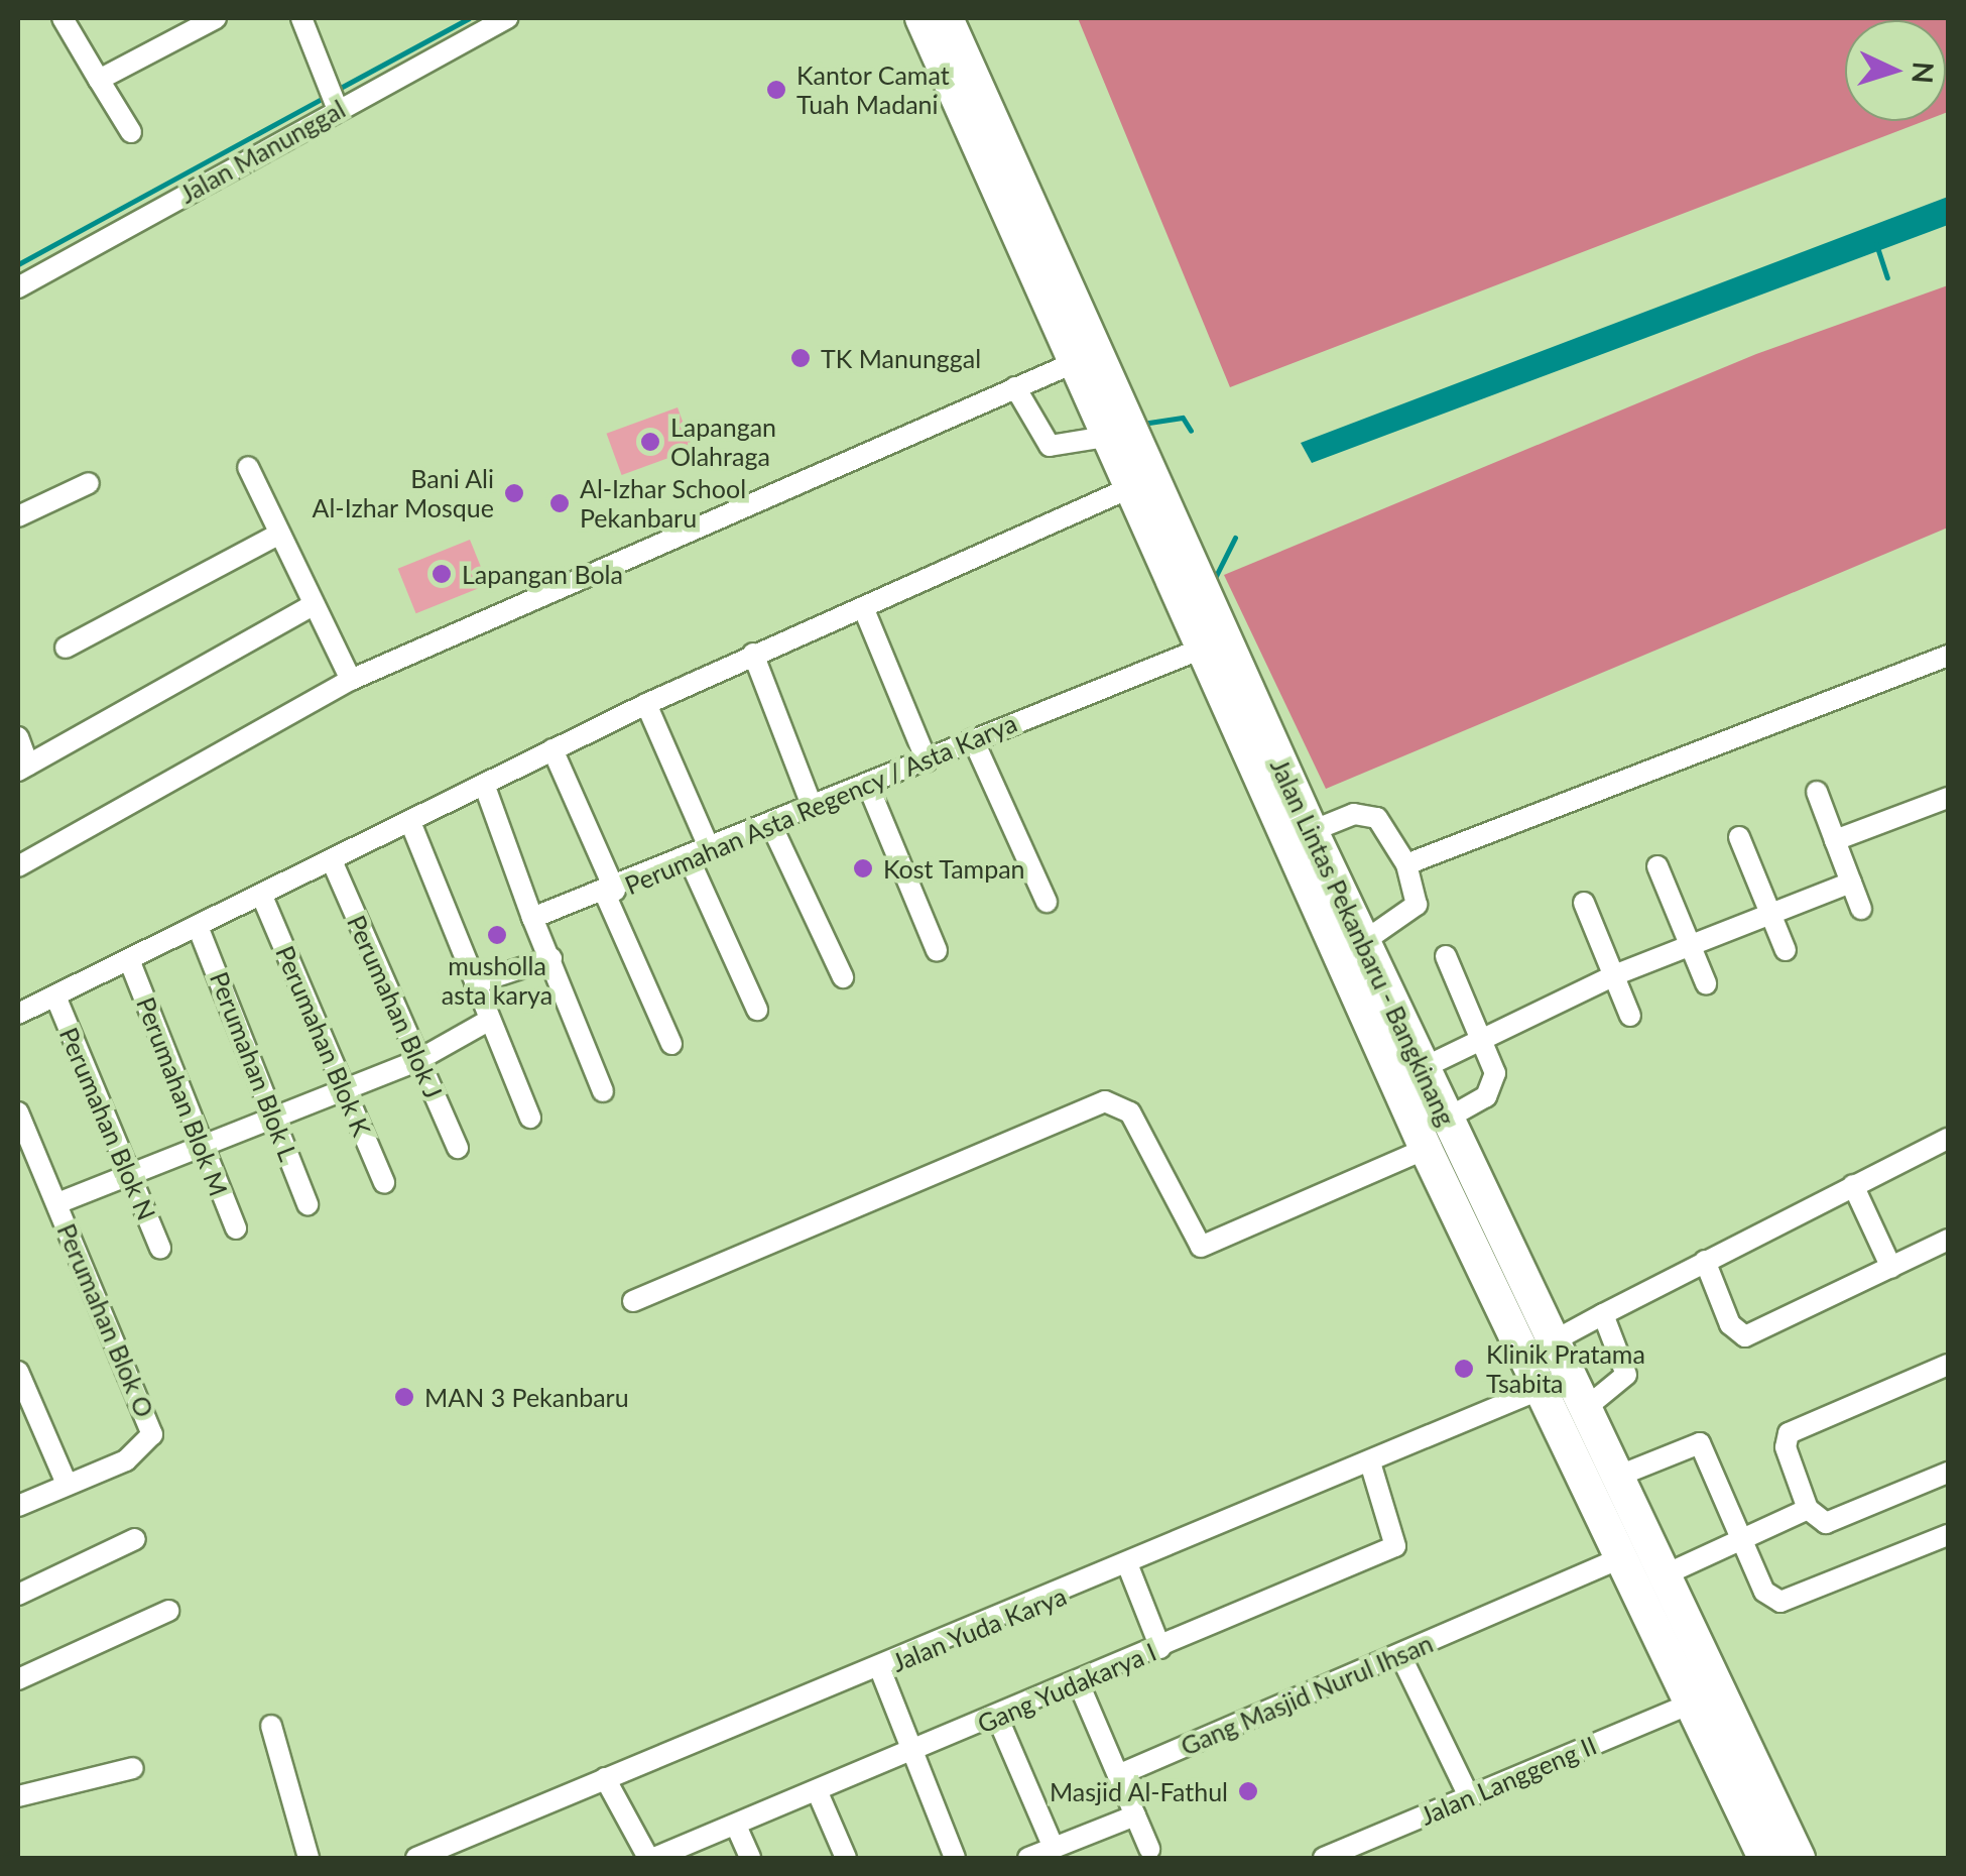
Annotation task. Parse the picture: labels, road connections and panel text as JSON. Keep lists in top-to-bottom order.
{
  "streets": {
    "highway": ["Jalan Lintas Pekanbaru - Bangkinang"],
    "street": [
      "Jalan Manunggal",
      "Perumahan Asta Regency / Asta Karya",
      "Perumahan Blok J",
      "Perumahan Blok K",
      "Perumahan Blok L",
      "Perumahan Blok M",
      "Perumahan Blok N",
      "Perumahan Blok O",
      "Jalan Yuda Karya",
      "Gang Yudakarya I",
      "Gang Masjid Nurul Ihsan",
      "Jalan Langgeng II"
    ]
  },
  "crossings": [
    ["Perumahan Asta Regency / Asta Karya", "Jalan Lintas Pekanbaru - Bangkinang"],
    ["Jalan Lintas Pekanbaru - Bangkinang", "Jalan Yuda Karya"],
    ["Jalan Lintas Pekanbaru - Bangkinang", "Gang Masjid Nurul Ihsan"],
    ["Jalan Lintas Pekanbaru - Bangkinang", "Jalan Langgeng II"],
    ["Jalan Yuda Karya", "Gang Yudakarya I"]
  ],
  "places": [
    "Kantor Camat Tuah Madani",
    "TK Manunggal",
    "Lapangan Olahraga",
    "Bani Ali Al-Izhar Mosque",
    "Al-Izhar School Pekanbaru",
    "Lapangan Bola",
    "Kost Tampan",
    "musholla asta karya",
    "Klinik Pratama Tsabita",
    "MAN 3 Pekanbaru",
    "Masjid Al-Fathul"
  ],
  "north": "right"
}
